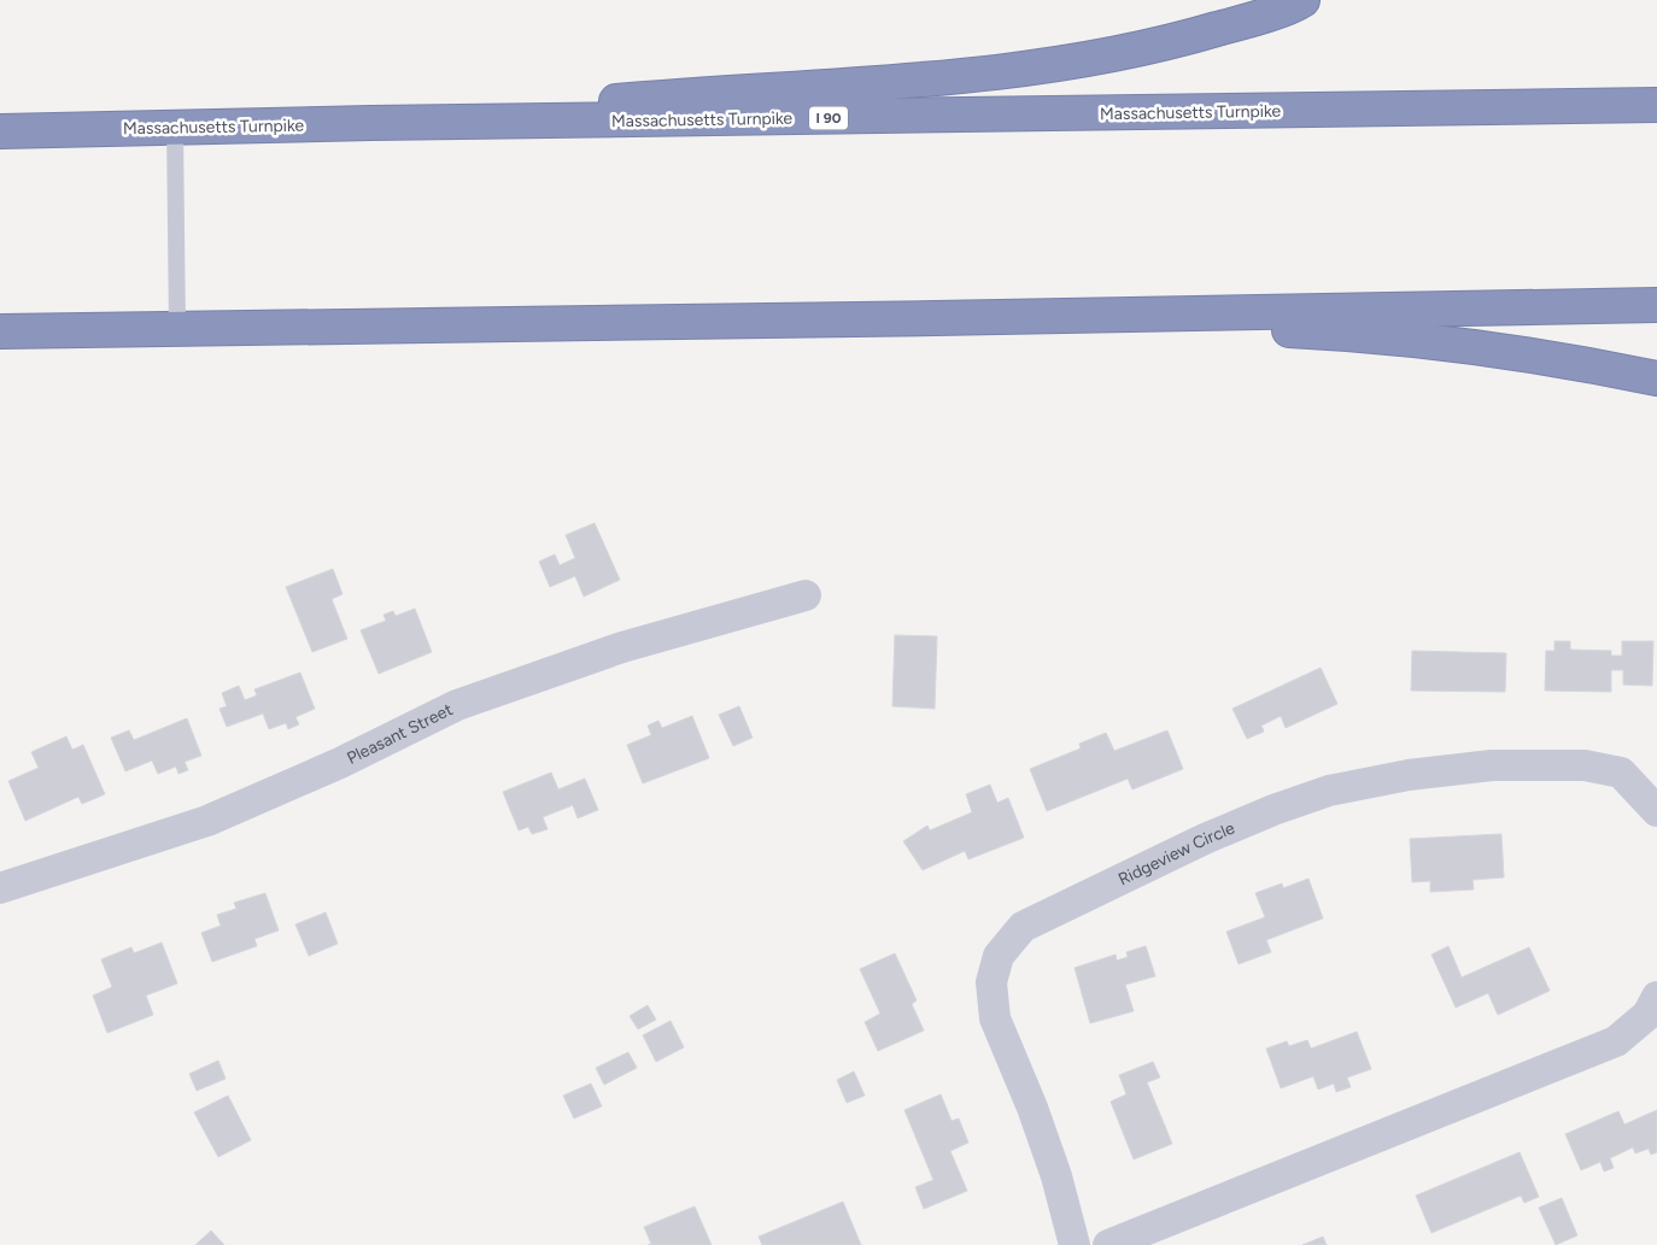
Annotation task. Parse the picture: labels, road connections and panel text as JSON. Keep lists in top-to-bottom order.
{
  "streets": {
    "highway": ["Massachusetts Turnpike", "I 90"],
    "street": ["Pleasant Street", "Ridgeview Circle"]
  }
}
